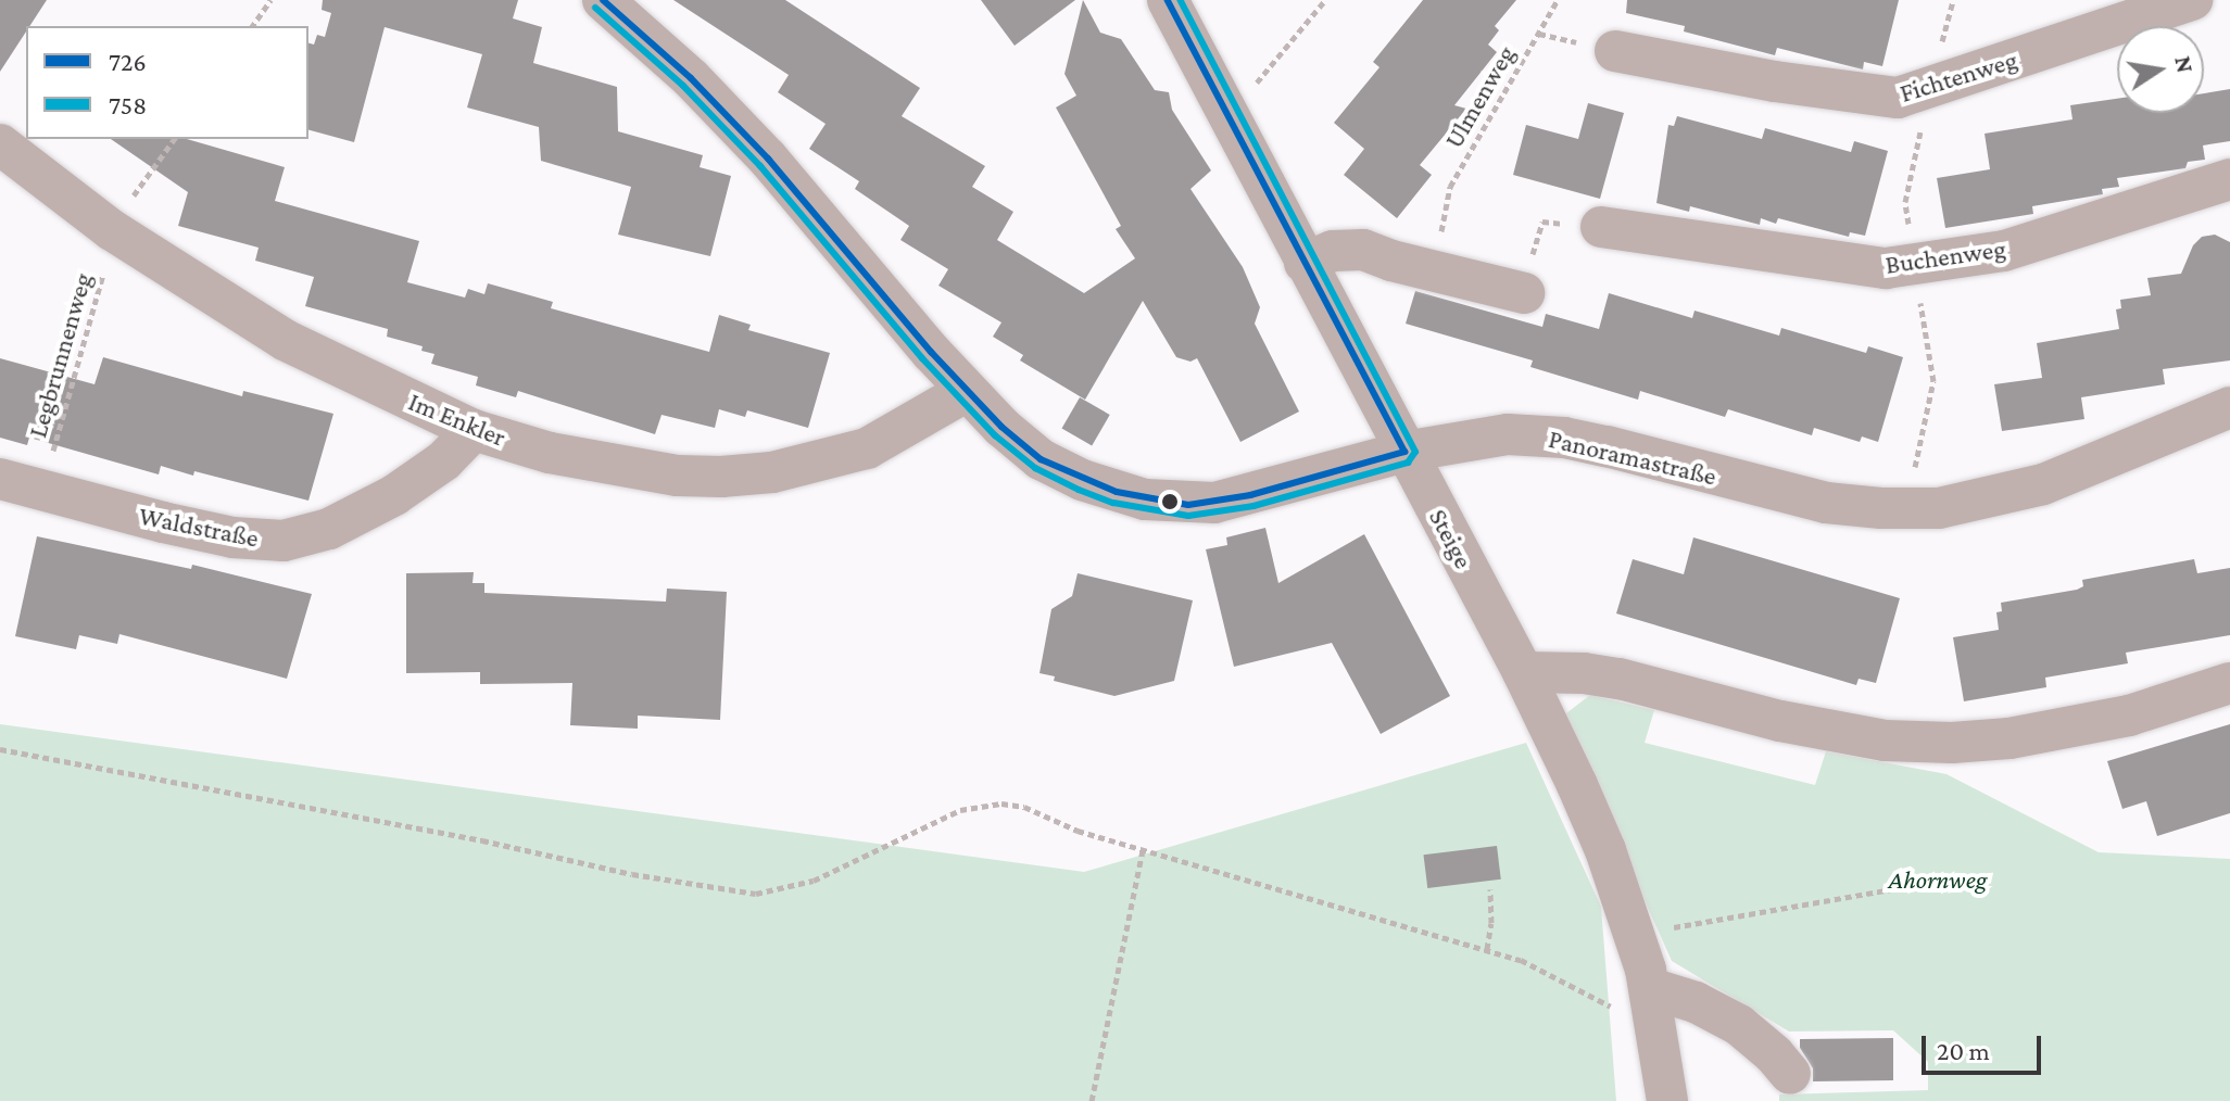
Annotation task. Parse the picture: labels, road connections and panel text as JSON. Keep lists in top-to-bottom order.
{
  "streets": {
    "street": [
      "Fichtenweg",
      "Buchenweg",
      "Im Enkler",
      "Panoramastraße",
      "Waldstraße",
      "Steige"
    ],
    "path": ["Ulmenweg", "Legbrunnenweg"]
  },
  "crossings": [
    ["Legbrunnenweg", "Im Enkler"],
    ["Legbrunnenweg", "Waldstraße"],
    ["Im Enkler", "Panoramastraße"],
    ["Im Enkler", "Waldstraße"],
    ["Panoramastraße", "Steige"]
  ],
  "parks": ["Ahornweg"],
  "lines": ["transit line 726", "transit line 758"],
  "legend": ["726", "758"],
  "scale_bar": "20 m",
  "north": "right"
}
